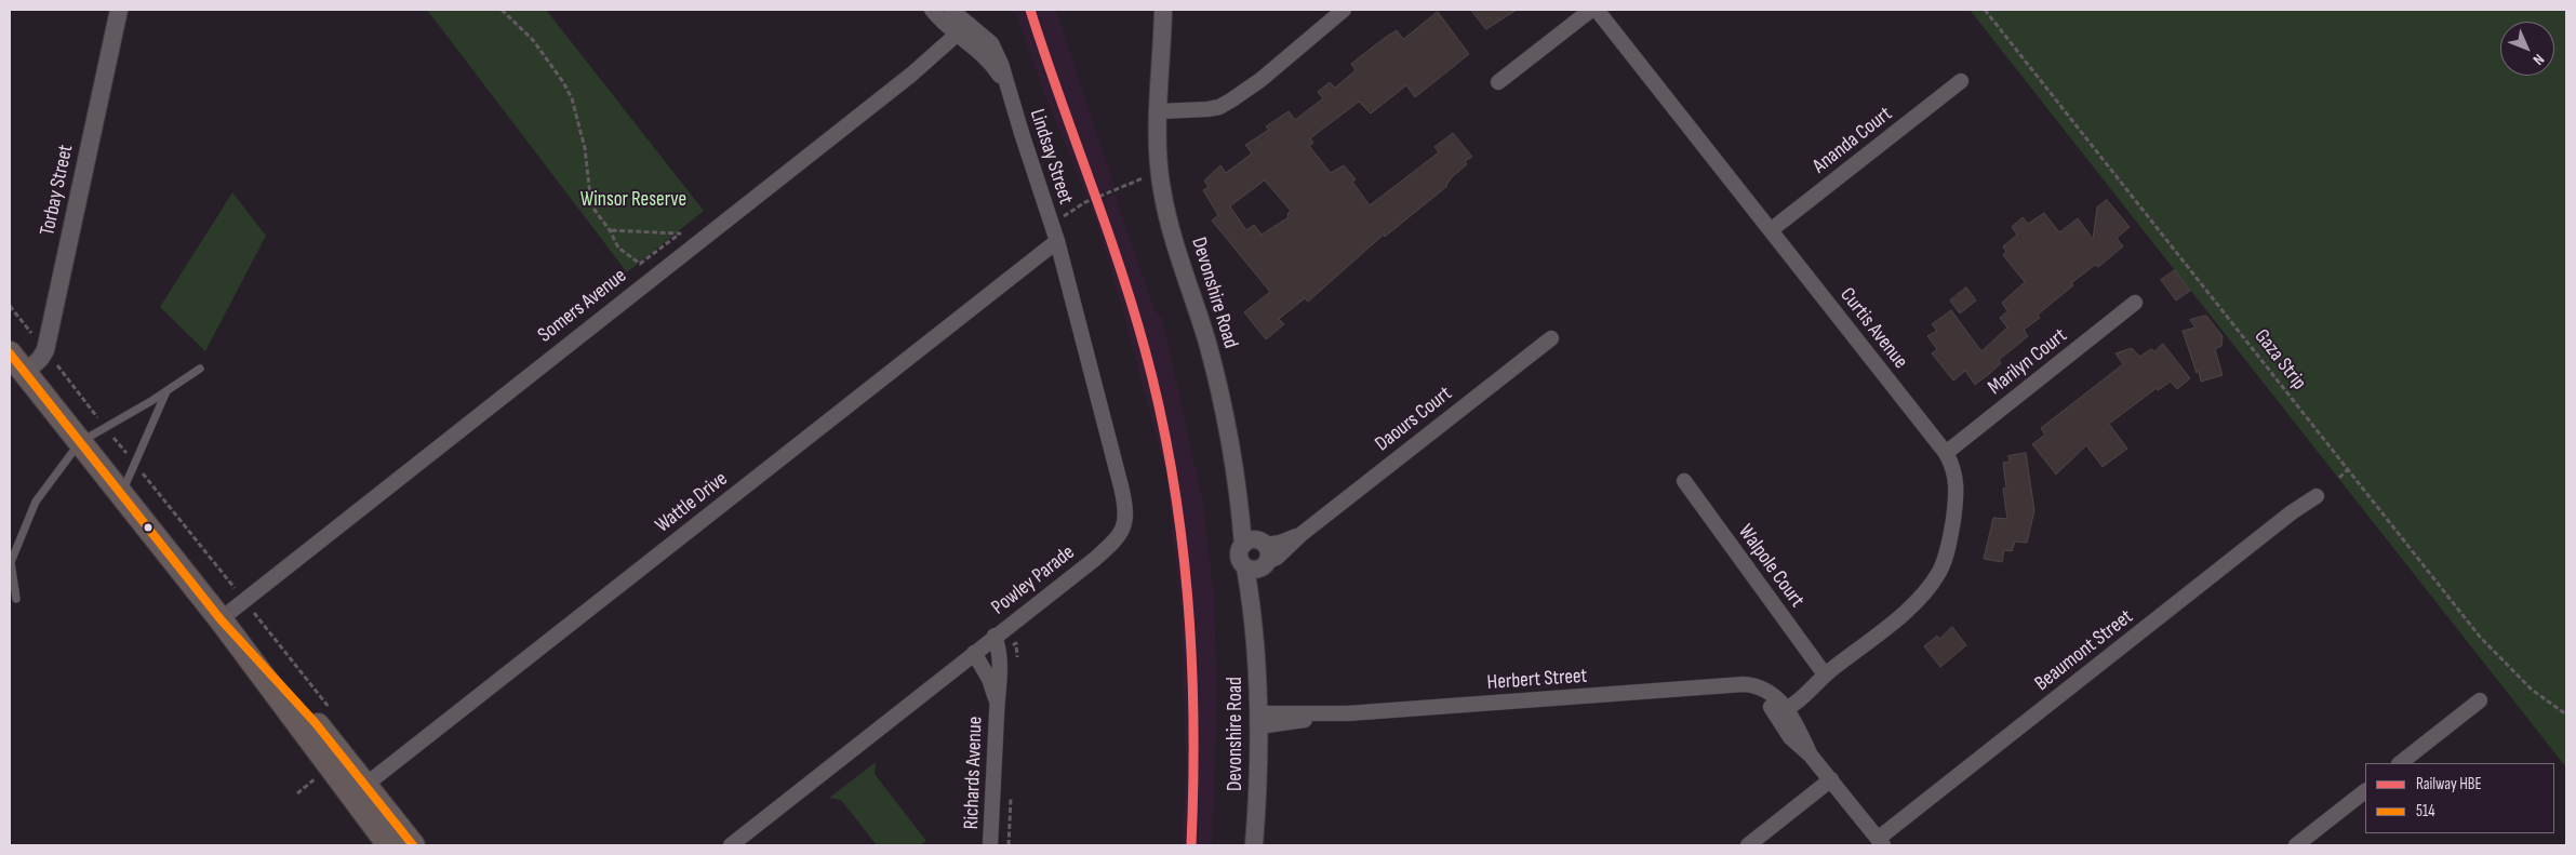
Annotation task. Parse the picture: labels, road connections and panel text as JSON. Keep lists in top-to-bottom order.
{
  "streets": {
    "street": [
      "Ananda Court",
      "Lindsay Street",
      "Torbay Street",
      "Devonshire Road",
      "Somers Avenue",
      "Curtis Avenue",
      "Marilyn Court",
      "Daours Court",
      "Wattle Drive",
      "Walpole Court",
      "Powley Parade",
      "Beaumont Street",
      "Herbert Street",
      "Richards Avenue"
    ],
    "path": ["Gaza Strip"]
  },
  "crossings": [
    ["Ananda Court", "Curtis Avenue"],
    ["Lindsay Street", "Somers Avenue"],
    ["Lindsay Street", "Wattle Drive"],
    ["Lindsay Street", "Powley Parade"],
    ["Devonshire Road", "Daours Court"],
    ["Devonshire Road", "Herbert Street"],
    ["Curtis Avenue", "Marilyn Court"],
    ["Curtis Avenue", "Walpole Court"],
    ["Curtis Avenue", "Herbert Street"],
    ["Wattle Drive", "Powley Parade"],
    ["Powley Parade", "Richards Avenue"]
  ],
  "parks": ["Winsor Reserve"],
  "lines": ["rail line HBE", "transit line 514"],
  "legend": ["Railway HBE", "514"],
  "north": "bottom right"
}
